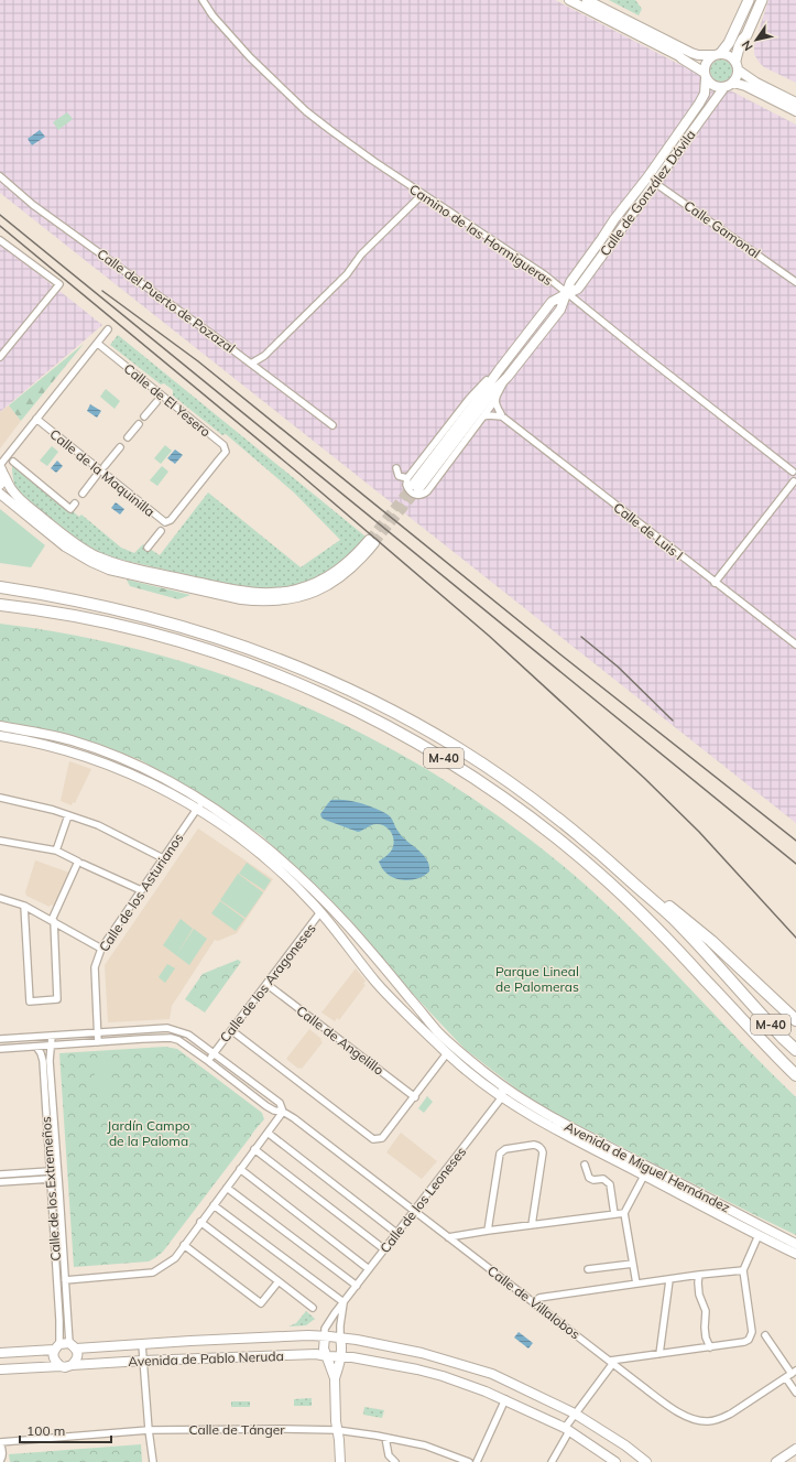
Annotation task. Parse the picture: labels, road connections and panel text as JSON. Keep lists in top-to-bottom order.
{
  "streets": {
    "highway": ["M-40"],
    "street": [
      "Calle de González Dávila",
      "Calle Gamonal",
      "Camino de las Hormigueras",
      "Calle del Puerto de Pozazal",
      "Calle de El Yesero",
      "Calle de la Maquinilla",
      "Calle de Luis I",
      "Calle de los Asturianos",
      "Calle de los Aragoneses",
      "Calle de Angelillo",
      "Avenida de Miguel Hernández",
      "Calle de los Extremeños",
      "Calle de los Leoneses",
      "Calle de Villalobos",
      "Avenida de Pablo Neruda",
      "Calle de Tánger"
    ]
  },
  "crossings": [
    ["Calle de González Dávila", "Calle Gamonal"],
    ["Calle de González Dávila", "Camino de las Hormigueras"],
    ["Calle de El Yesero", "Calle de la Maquinilla"],
    ["Calle de los Asturianos", "Avenida de Miguel Hernández"],
    ["Calle de los Aragoneses", "Calle de Angelillo"],
    ["Calle de los Aragoneses", "Avenida de Miguel Hernández"],
    ["Avenida de Miguel Hernández", "Calle de los Leoneses"],
    ["Calle de los Extremeños", "Avenida de Pablo Neruda"],
    ["Calle de los Leoneses", "Calle de Villalobos"],
    ["Calle de los Leoneses", "Avenida de Pablo Neruda"]
  ],
  "parks": ["Parque Lineal de Palomeras", "Jardín Campo de la Paloma"],
  "scale_bar": "100 m",
  "north": "bottom left"
}
